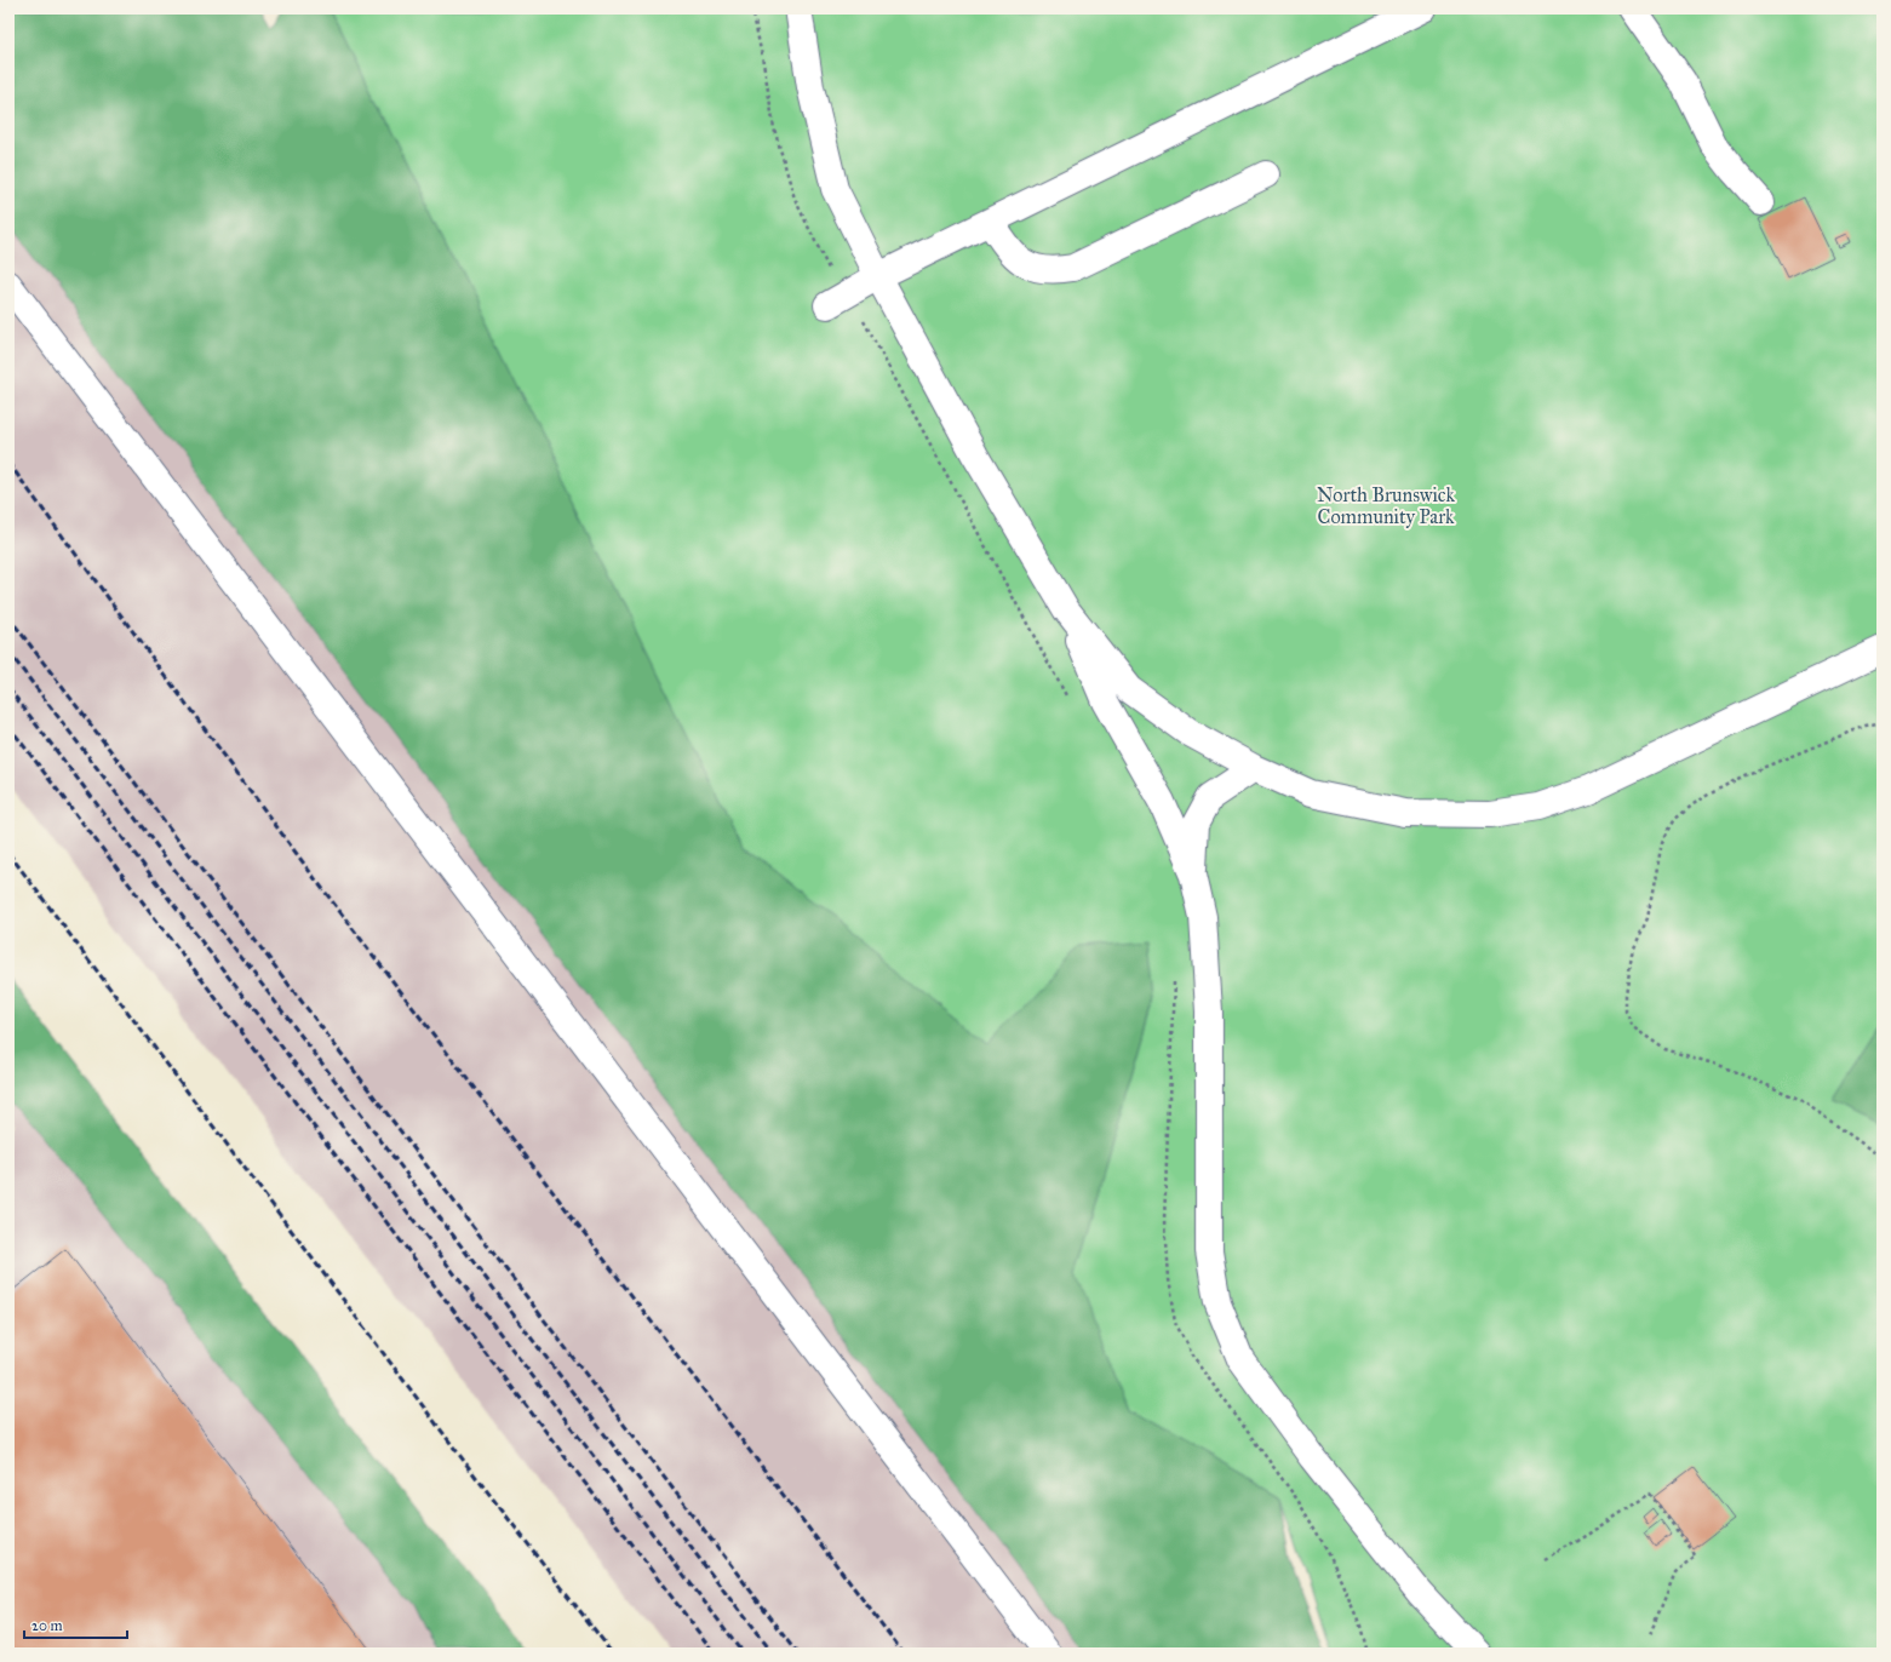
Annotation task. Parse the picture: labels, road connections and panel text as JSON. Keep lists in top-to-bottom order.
{
  "parks": ["North Brunswick Community Park"],
  "scale_bar": "20 m"
}
